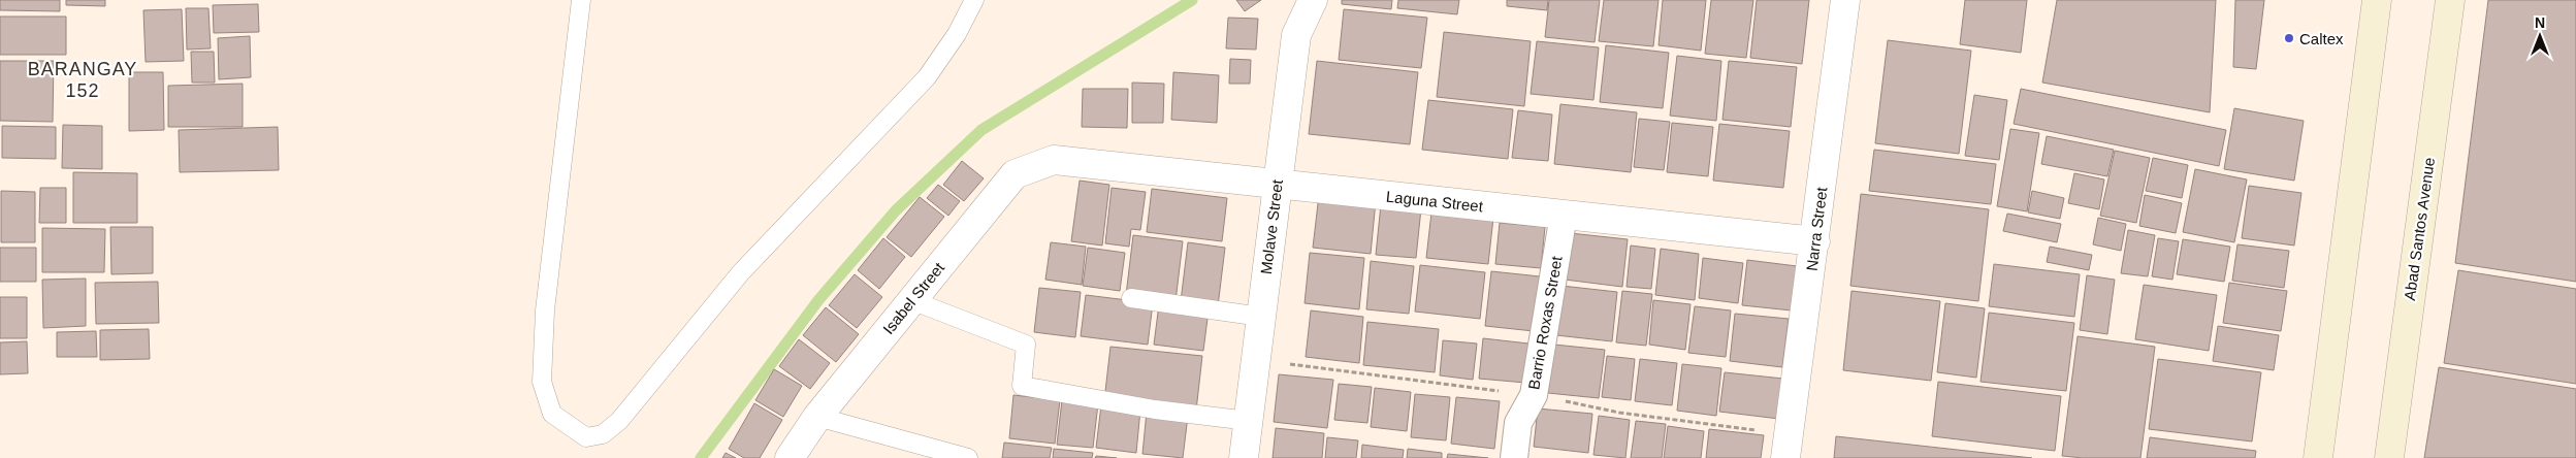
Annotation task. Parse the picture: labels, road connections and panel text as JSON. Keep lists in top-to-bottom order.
{
  "streets": {
    "main road": ["Abad Santos Avenue"],
    "street": [
      "Laguna Street",
      "Molave Street",
      "Narra Street",
      "Isabel Street",
      "Barrio Roxas Street"
    ]
  },
  "crossings": [
    ["Laguna Street", "Molave Street"],
    ["Laguna Street", "Narra Street"],
    ["Laguna Street", "Isabel Street"],
    ["Laguna Street", "Barrio Roxas Street"]
  ],
  "districts": ["BARANGAY 152"],
  "places": ["Caltex"],
  "north": "top"
}
